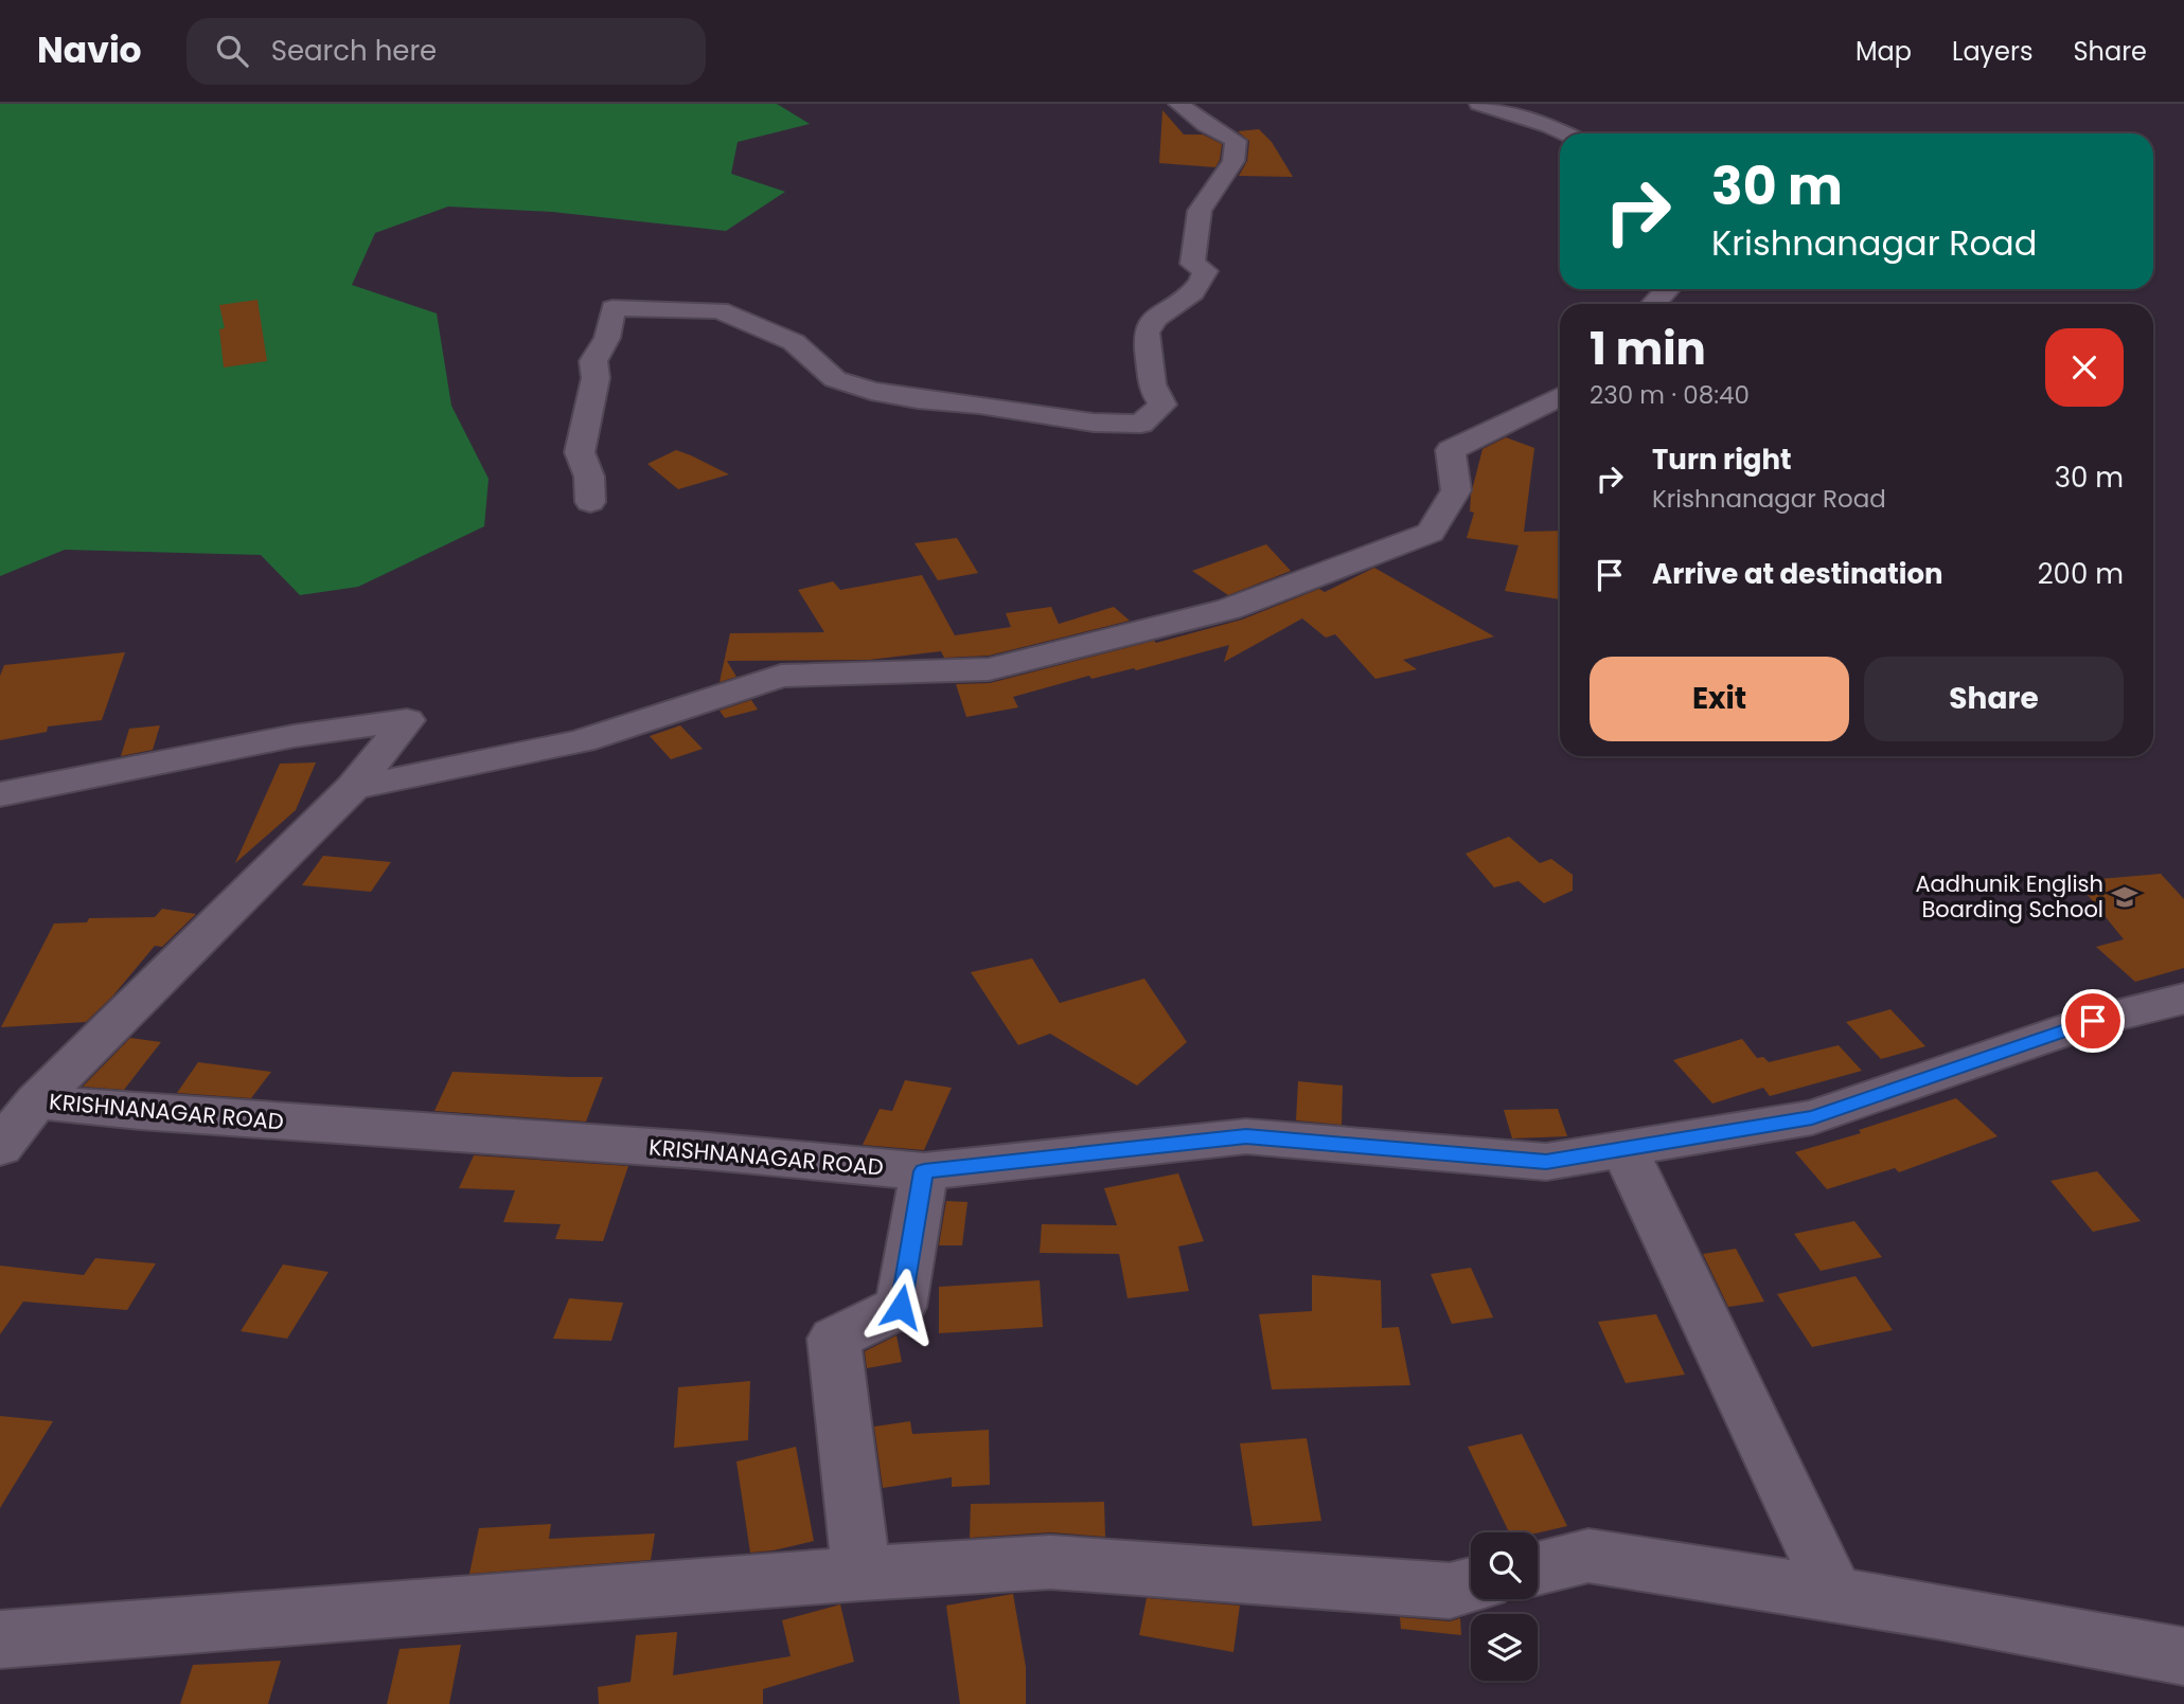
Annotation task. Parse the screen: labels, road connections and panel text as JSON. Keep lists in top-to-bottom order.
{
  "streets": {
    "street": ["KRISHNANAGAR ROAD"]
  },
  "places": {
    "school or university": ["Aadhunik English Boarding School"]
  },
  "page": {
    "header": "Navio",
    "search": "Search here",
    "nav": ["Map", "Layers", "Share"],
    "turn": ["30 m", "Krishnanagar Road"],
    "heading": ["1 min", "230 m · 08:40"],
    "list": [
      {
        "name": "Turn right",
        "note": "Krishnanagar Road",
        "value": "30 m"
      },
      {
        "name": "Arrive at destination",
        "value": "200 m"
      }
    ],
    "buttons": ["Exit", "Share"]
  }
}
